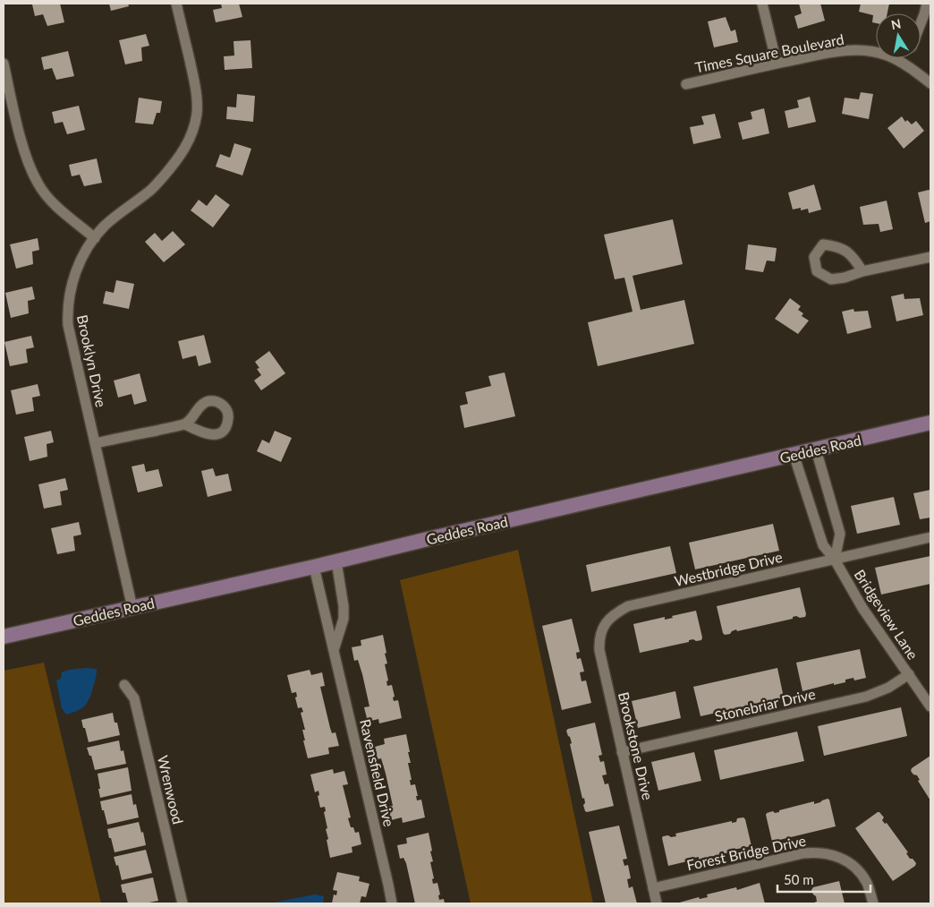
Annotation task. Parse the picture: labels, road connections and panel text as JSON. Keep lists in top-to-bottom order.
{
  "streets": {
    "main road": ["Geddes Road"],
    "street": [
      "Times Square Boulevard",
      "Brooklyn Drive",
      "Westbridge Drive",
      "Bridgeview Lane",
      "Stonebriar Drive",
      "Brookstone Drive",
      "Ravensfield Drive",
      "Wrenwood",
      "Forest Bridge Drive"
    ]
  },
  "crossings": [
    ["Brooklyn Drive", "Geddes Road"],
    ["Geddes Road", "Bridgeview Lane"],
    ["Geddes Road", "Ravensfield Drive"],
    ["Westbridge Drive", "Bridgeview Lane"],
    ["Westbridge Drive", "Brookstone Drive"],
    ["Bridgeview Lane", "Stonebriar Drive"],
    ["Stonebriar Drive", "Brookstone Drive"],
    ["Brookstone Drive", "Forest Bridge Drive"]
  ],
  "scale_bar": "50 m",
  "north": "top"
}
